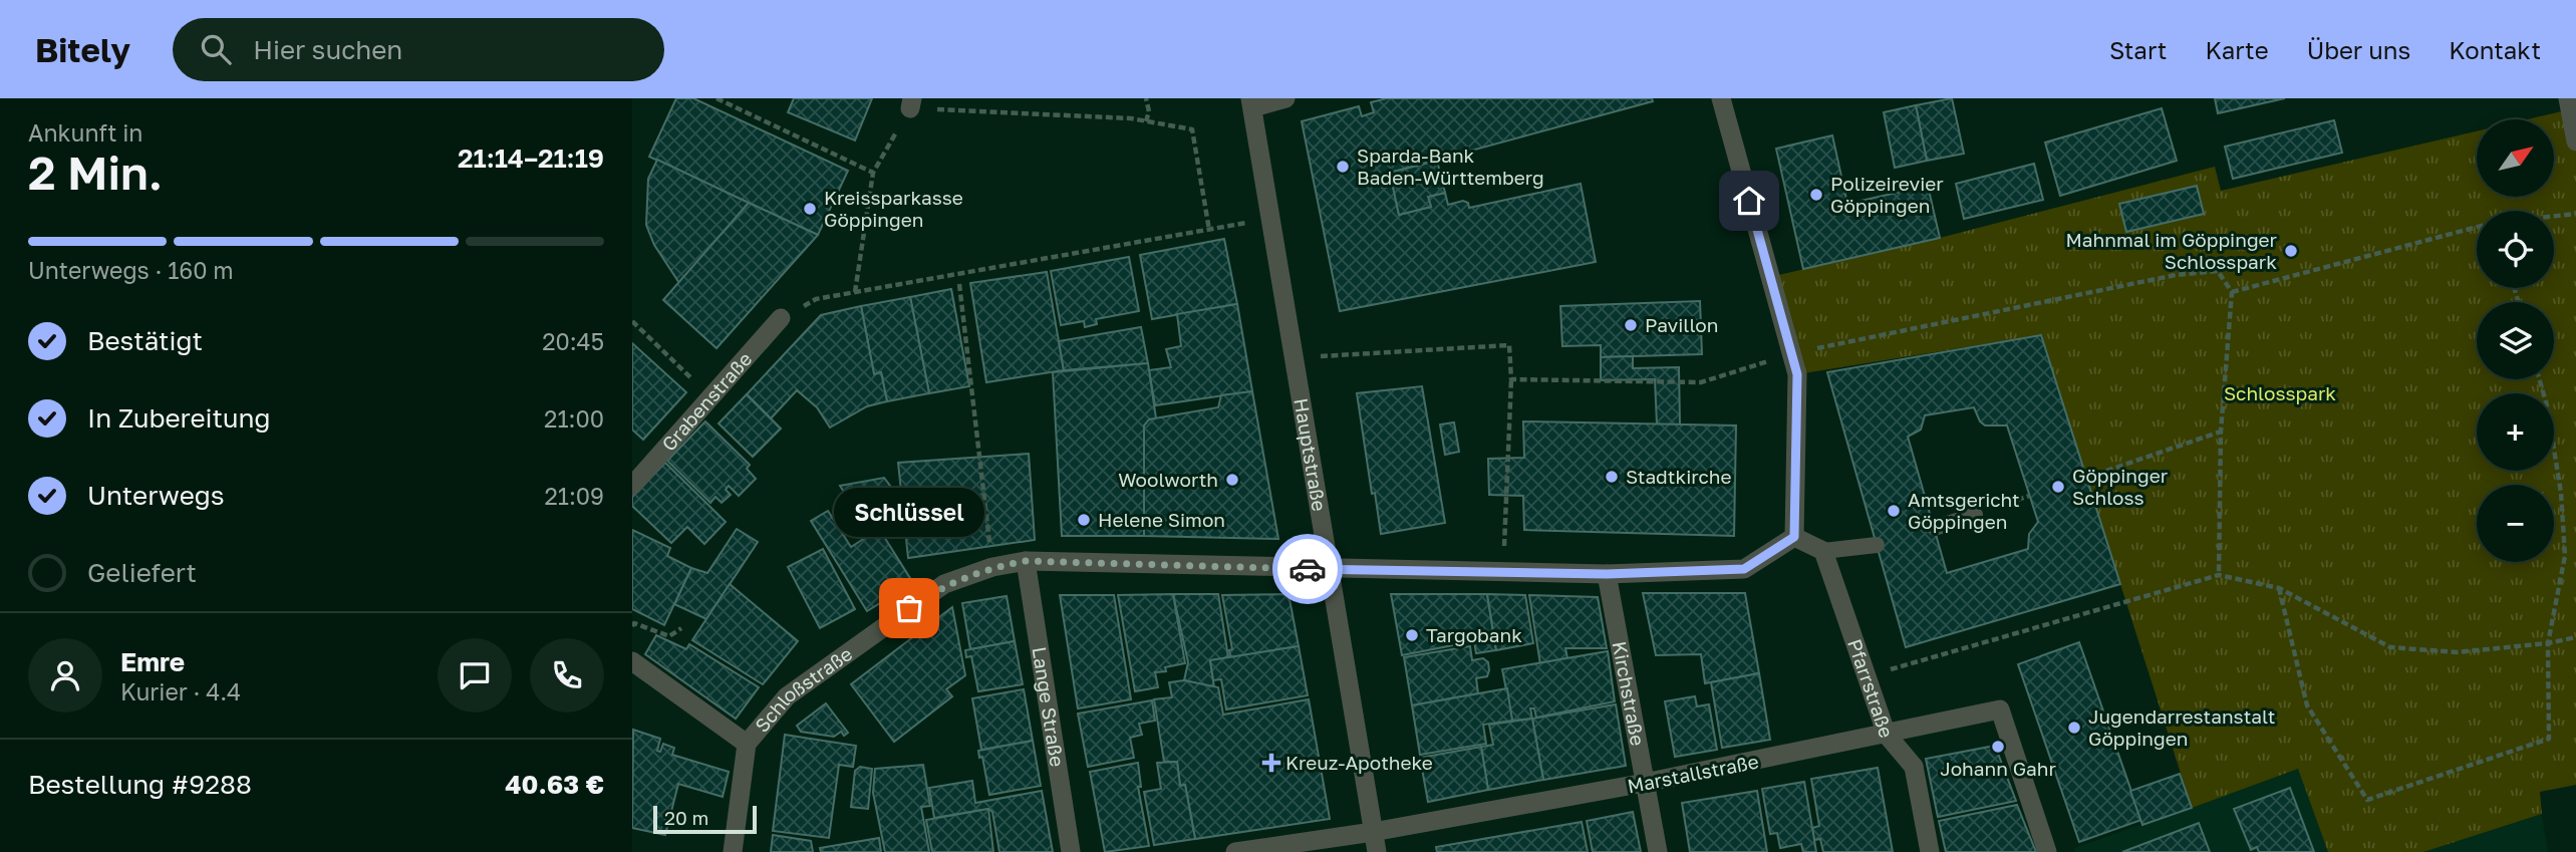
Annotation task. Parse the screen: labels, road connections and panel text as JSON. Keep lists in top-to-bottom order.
{
  "streets": {
    "street": [
      "Grabenstraße",
      "Hauptstraße",
      "Pfarrstraße",
      "Schloßstraße",
      "Kirchstraße",
      "Lange Straße",
      "Marstallstraße"
    ]
  },
  "crossings": [
    ["Hauptstraße", "Schloßstraße"],
    ["Hauptstraße", "Marstallstraße"],
    ["Pfarrstraße", "Marstallstraße"],
    ["Schloßstraße", "Kirchstraße"],
    ["Schloßstraße", "Lange Straße"],
    ["Kirchstraße", "Marstallstraße"]
  ],
  "parks": ["Schlosspark"],
  "places": {
    "other": [
      "Sparda-Bank Baden-Württemberg",
      "Polizeirevier Göppingen",
      "Kreissparkasse Göppingen",
      "Mahnmal im Göppinger Schlosspark",
      "Pavillon",
      "Stadtkirche",
      "Woolworth",
      "Göppinger Schloss",
      "Amtsgericht Göppingen",
      "Helene Simon",
      "Schlüssel",
      "Targobank",
      "Jugendarrestanstalt Göppingen",
      "Johann Gahr"
    ],
    "health": ["Kreuz-Apotheke"]
  },
  "scale_bar": "20 m",
  "north": "top right",
  "page": {
    "header": "Bitely",
    "search": "Hier suchen",
    "nav": [
      "Start",
      "Karte",
      "Über uns",
      "Kontakt"
    ],
    "heading": ["2 Min.", "Ankunft in", "21:14–21:19"],
    "panel": [
      "Emre",
      "Kurier · 4.4",
      "Bestellung #9288",
      "40.63 €"
    ],
    "map_buttons": ["+", "−"],
    "bar": "Unterwegs · 160 m",
    "list": [
      ["Bestätigt", "20:45"],
      ["In Zubereitung", "21:00"],
      ["Unterwegs", "21:09"],
      "Geliefert"
    ],
    "bubble": "Schlüssel",
    "scale": "20 m"
  }
}
